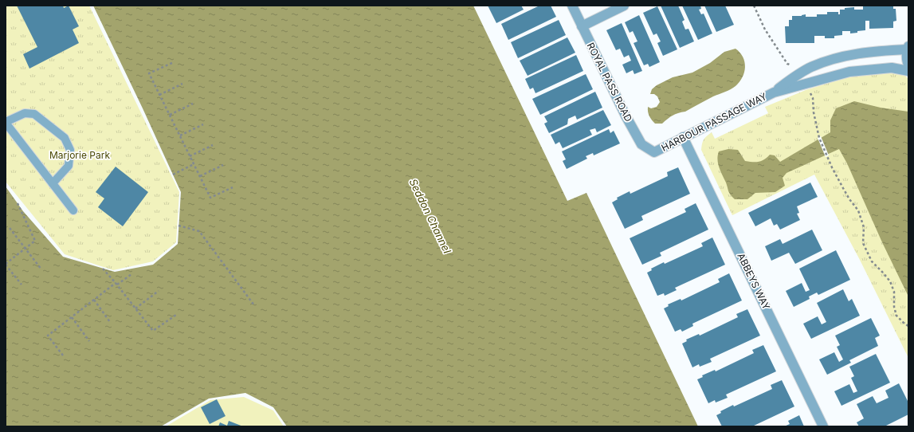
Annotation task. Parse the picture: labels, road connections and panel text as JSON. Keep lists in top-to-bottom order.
{
  "streets": {
    "street": ["ROYAL PASS ROAD", "HARBOUR PASSAGE WAY", "ABBEYS WAY"]
  },
  "crossings": [
    ["ROYAL PASS ROAD", "HARBOUR PASSAGE WAY"],
    ["HARBOUR PASSAGE WAY", "ABBEYS WAY"]
  ],
  "water": ["Seddon Channel"],
  "parks": ["Marjorie Park"]
}
